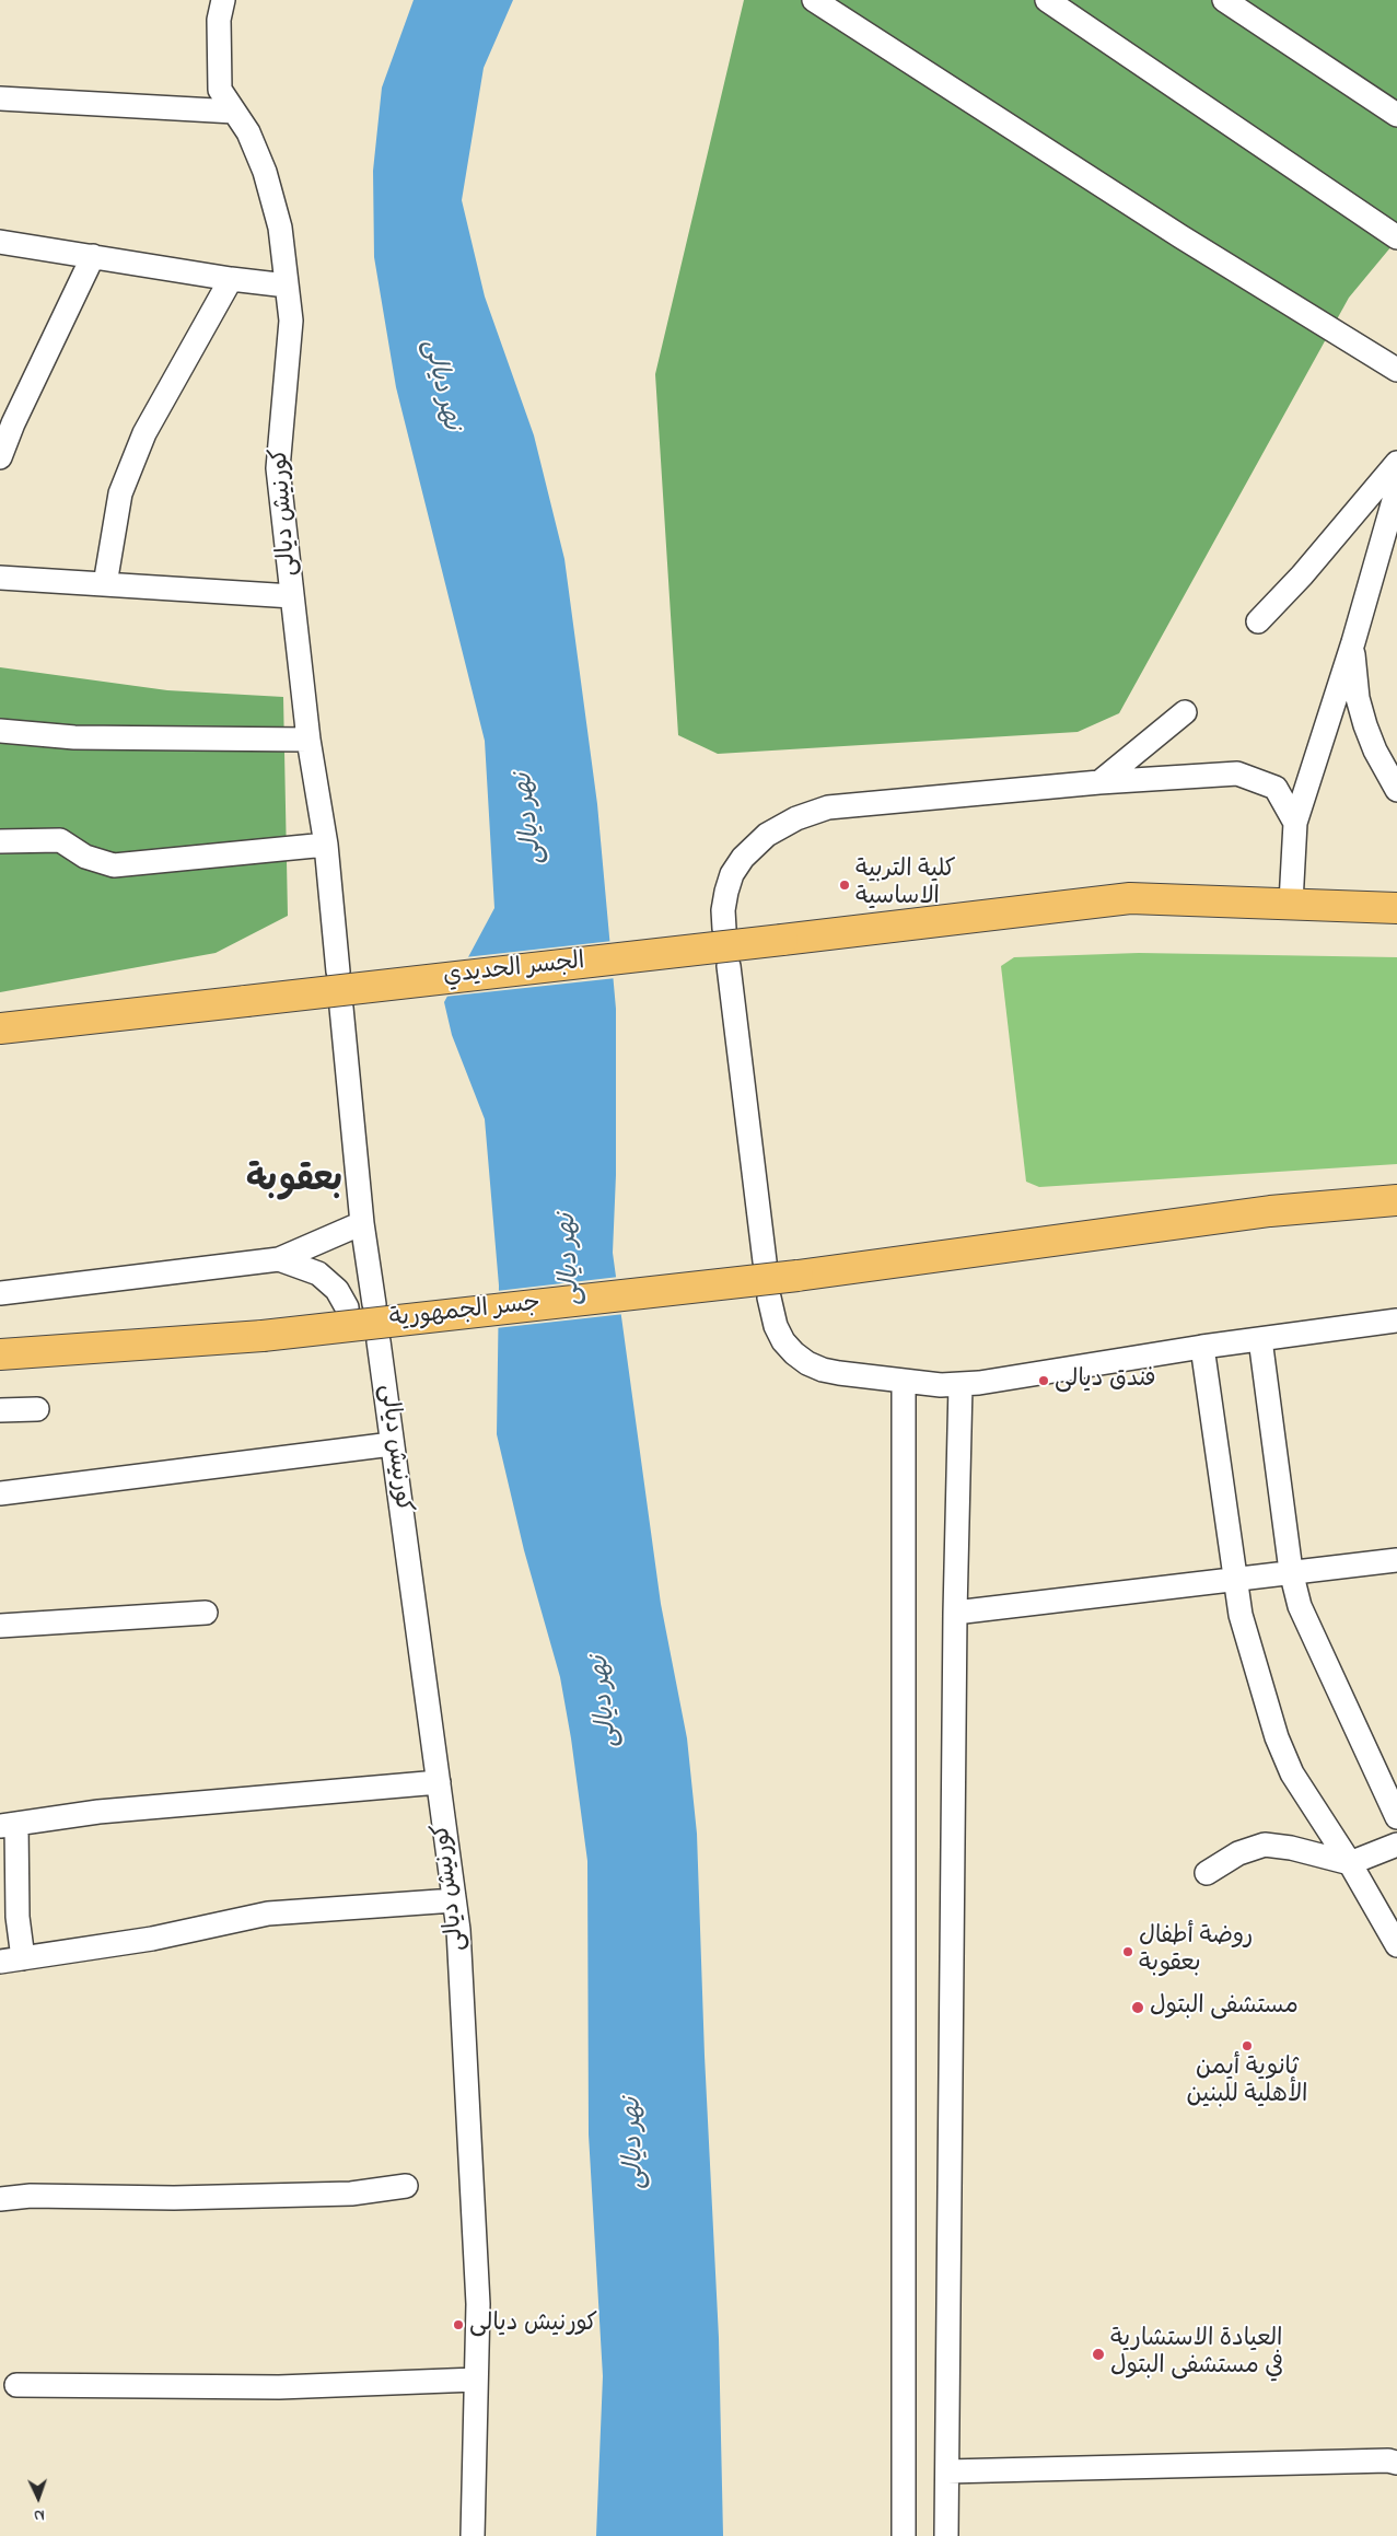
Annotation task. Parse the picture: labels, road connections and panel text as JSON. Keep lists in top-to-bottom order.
{
  "streets": {
    "main road": ["الجسر الحديدي", "جسر الجمهورية"],
    "street": ["كورنيش ديالى"]
  },
  "districts": ["بعقوبة"],
  "water": ["نهر ديالى"],
  "places": [
    "كلية التربية الاساسية",
    "فندق ديالى",
    "روضة أطفال بعقوبة",
    "مستشفى البتول",
    "ثانوية أيمن الأهلية للبنين",
    "كورنيش ديالى",
    "العيادة الاستشارية في مستشفى البتول"
  ],
  "north": "bottom"
}
